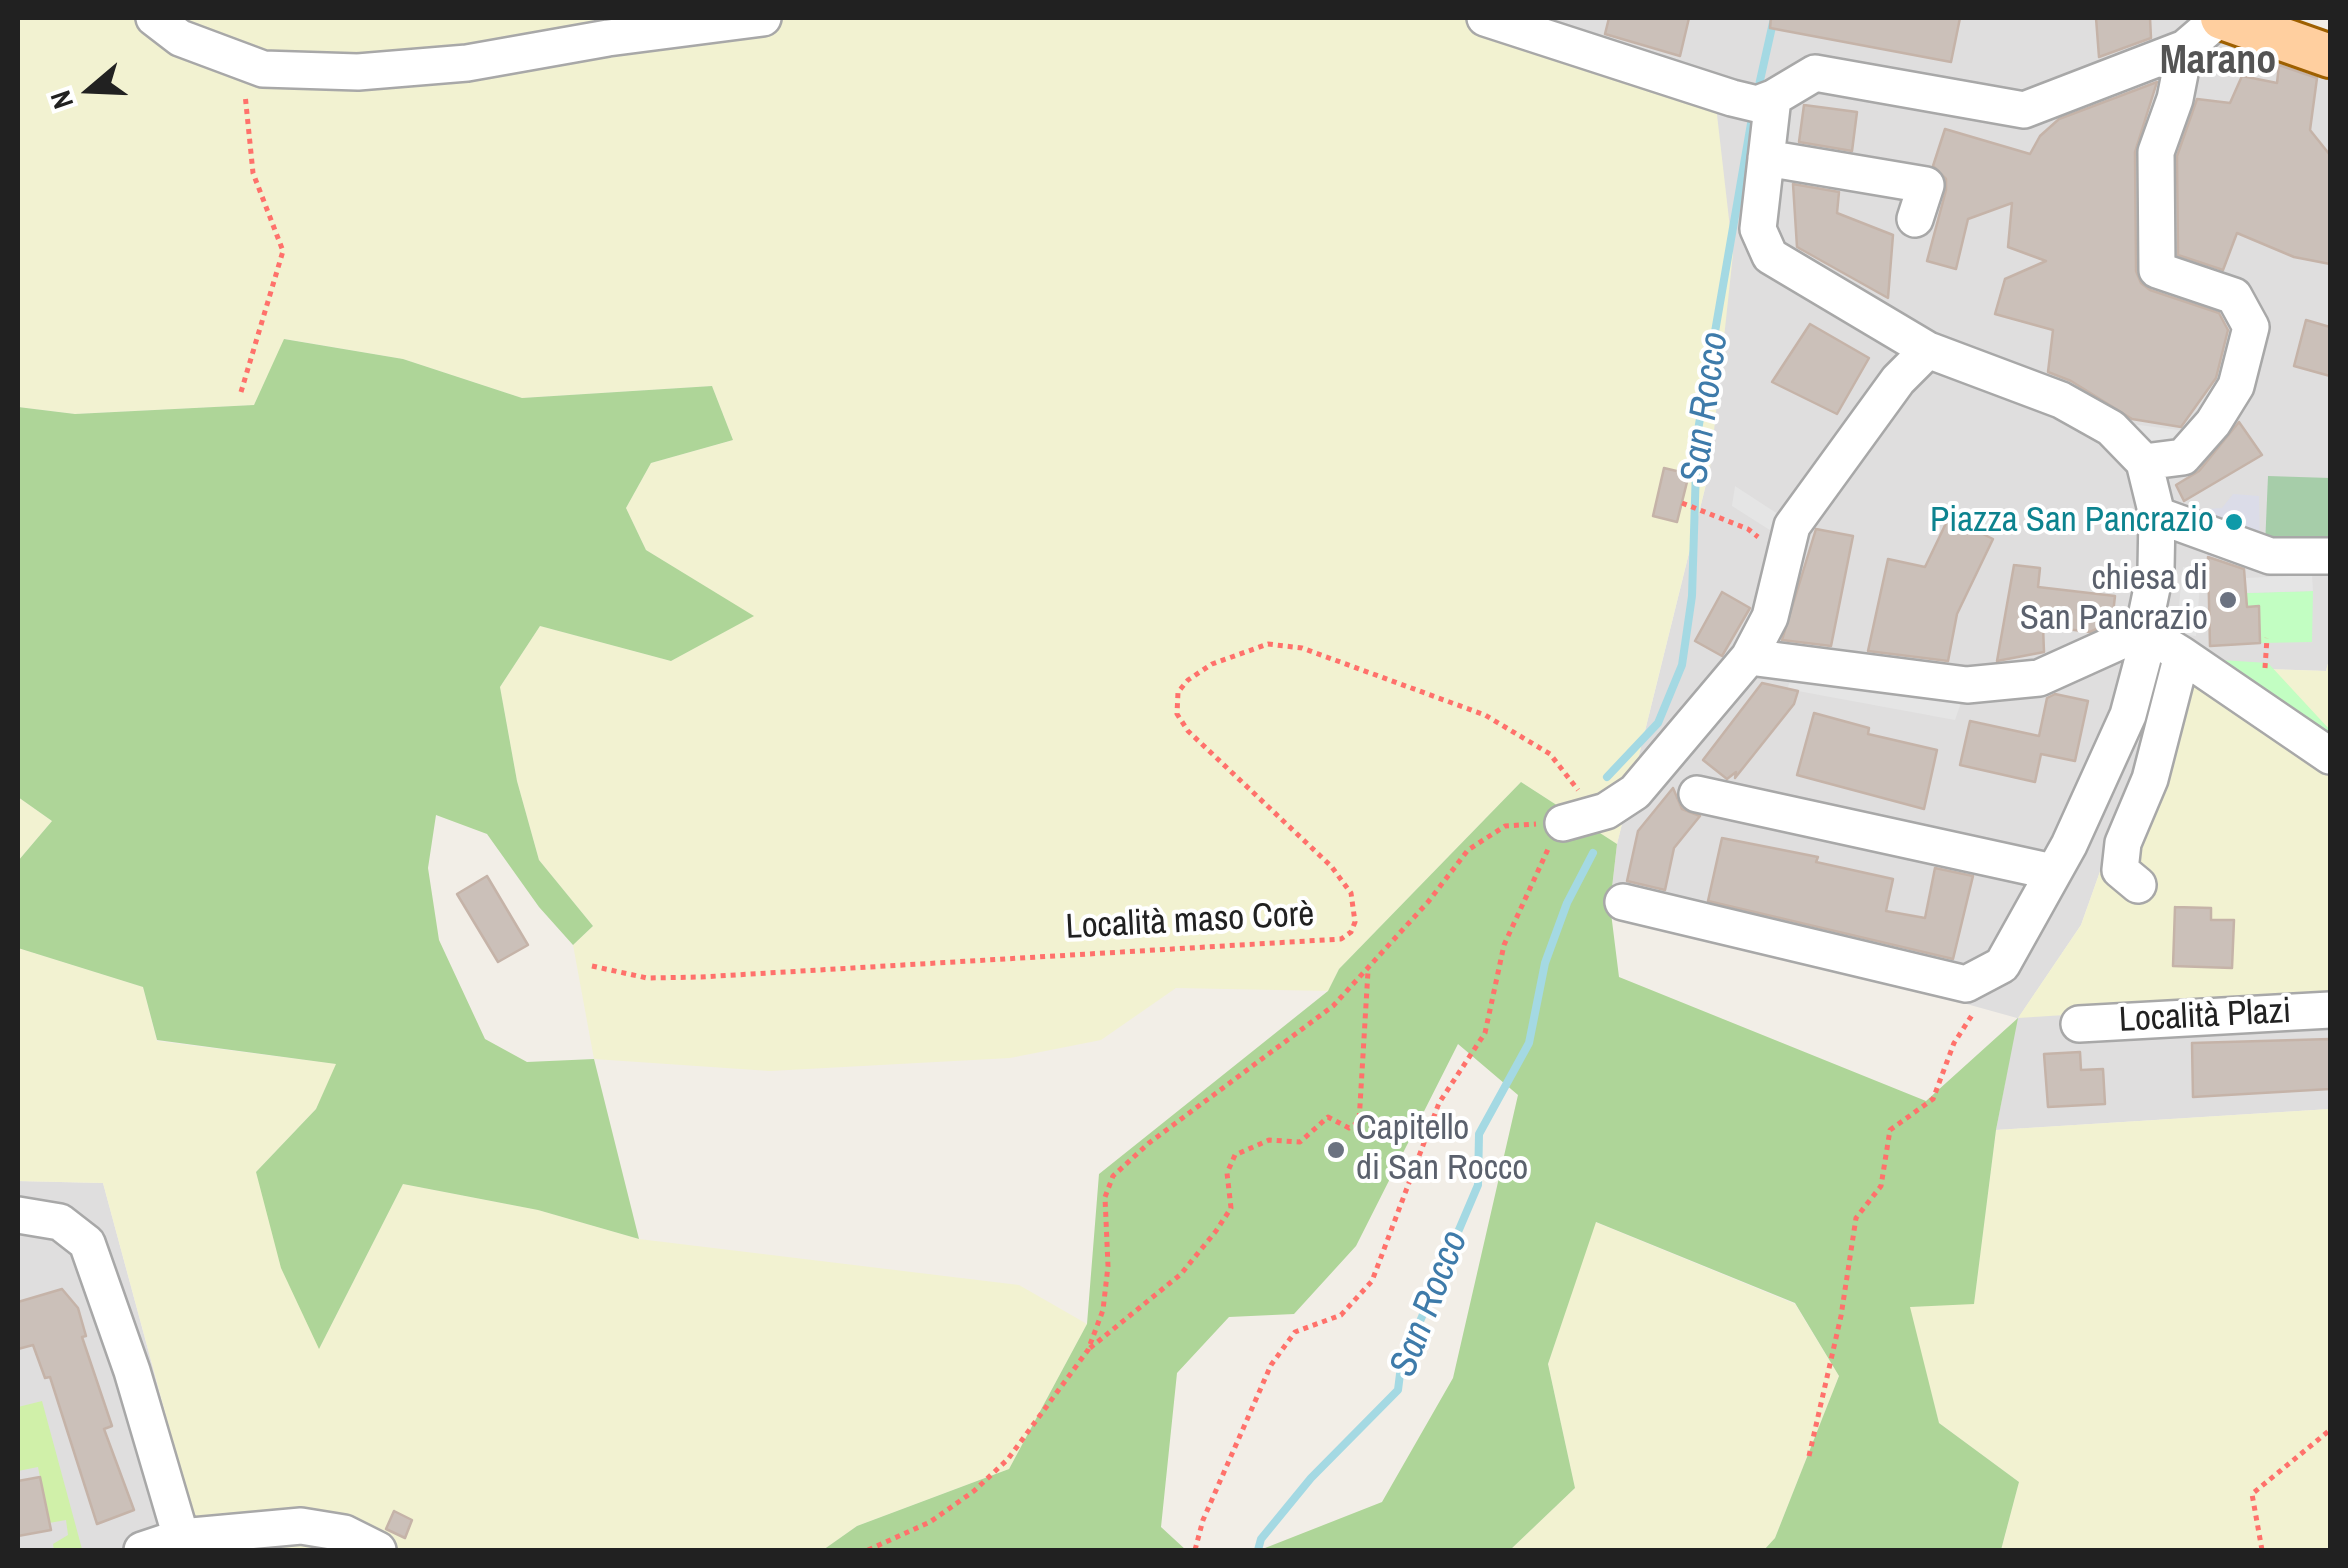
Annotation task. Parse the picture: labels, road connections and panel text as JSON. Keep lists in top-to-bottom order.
{
  "streets": {
    "street": ["Località Plazi"],
    "path": ["Località maso Corè"]
  },
  "districts": ["Marano"],
  "water": ["San Rocco"],
  "places": ["Piazza San Pancrazio", "chiesa di San Pancrazio", "Capitello di San Rocco"],
  "north": "left"
}
